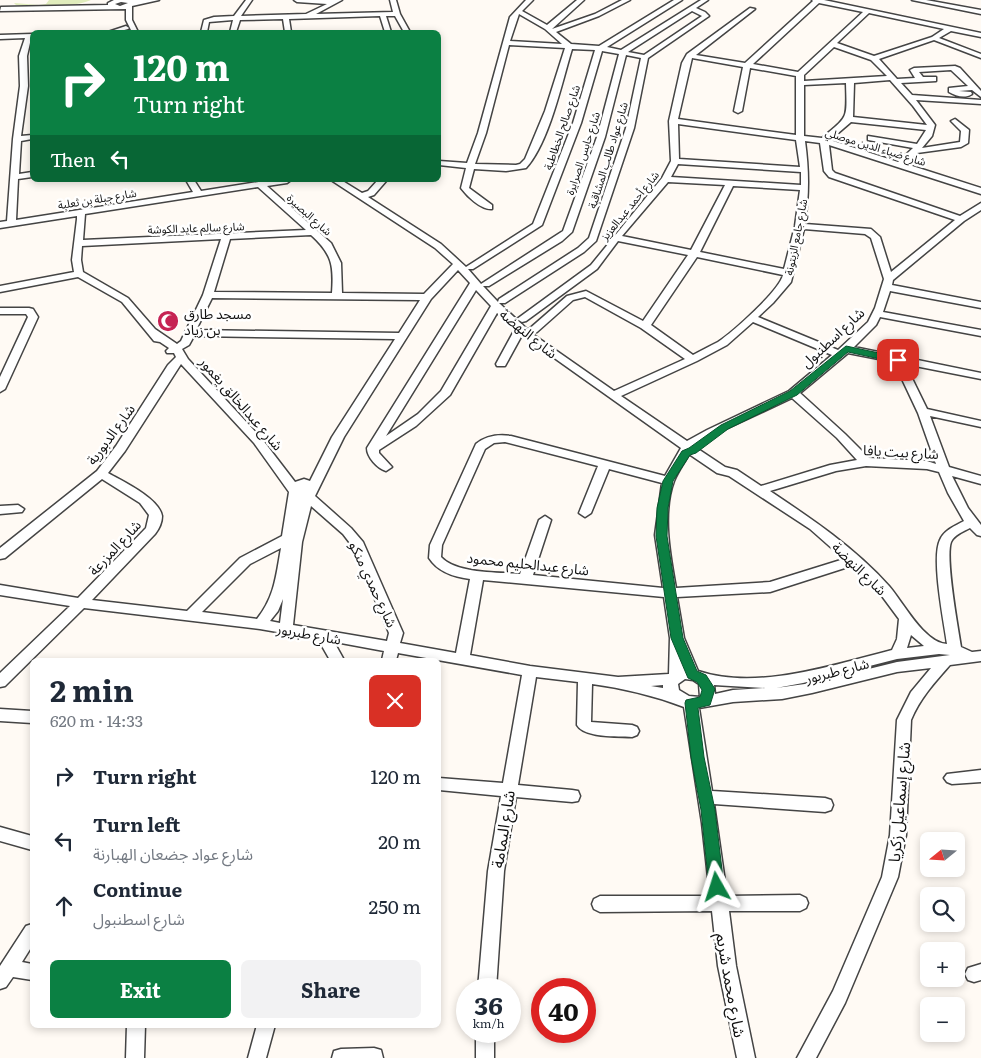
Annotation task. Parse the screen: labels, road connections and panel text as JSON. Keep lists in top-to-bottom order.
{
  "streets": {
    "street": [
      "شارع صالح الخطاطبة",
      "شارع ضياء الدين موصلي",
      "شارع حابس الصرايرة",
      "شارع عواد طالب المشاقبة",
      "شارع جبلة بن ثعلبة",
      "شارع أحمد عبدالعزيز",
      "شارع البصيرة",
      "شارع سالم عايد الكوشة",
      "شارع جامع الزيتونة",
      "شارع النهضة",
      "شارع اسطنبول",
      "شارع عبدالخالق يغمور",
      "شارع الدبورية",
      "شارع بيت يافا",
      "شارع المزرعة",
      "شارع عبدالحليم محمود",
      "شارع حمدي منكو",
      "شارع طبربور",
      "شارع إسماعيل زكريا",
      "شارع اليمامة",
      "شارع محمد شريم"
    ]
  },
  "crossings": [
    ["شارع صالح الخطاطبة", "شارع النهضة"],
    ["شارع ضياء الدين موصلي", "شارع أحمد عبدالعزيز"],
    ["شارع ضياء الدين موصلي", "شارع جامع الزيتونة"],
    ["شارع حابس الصرايرة", "شارع النهضة"],
    ["شارع عواد طالب المشاقبة", "شارع النهضة"],
    ["شارع جبلة بن ثعلبة", "شارع البصيرة"],
    ["شارع أحمد عبدالعزيز", "شارع النهضة"],
    ["شارع البصيرة", "شارع سالم عايد الكوشة"],
    ["شارع سالم عايد الكوشة", "شارع الدبورية"],
    ["شارع جامع الزيتونة", "شارع النهضة"],
    ["شارع النهضة", "شارع اسطنبول"],
    ["شارع النهضة", "شارع بيت يافا"],
    ["شارع النهضة", "شارع عبدالحليم محمود"],
    ["شارع النهضة", "شارع طبربور"],
    ["شارع النهضة", "شارع إسماعيل زكريا"],
    ["شارع اسطنبول", "شارع عبدالحليم محمود"],
    ["شارع عبدالخالق يغمور", "شارع الدبورية"],
    ["شارع عبدالخالق يغمور", "شارع حمدي منكو"],
    ["شارع الدبورية", "شارع المزرعة"],
    ["شارع المزرعة", "شارع طبربور"],
    ["شارع حمدي منكو", "شارع طبربور"],
    ["شارع طبربور", "شارع إسماعيل زكريا"],
    ["شارع طبربور", "شارع اليمامة"],
    ["شارع طبربور", "شارع محمد شريم"]
  ],
  "places": {
    "mosque": ["مسجد طارق بن زياد"]
  },
  "north": "left",
  "page": {
    "turn": ["120 m", "Turn right"],
    "then": "Then",
    "heading": ["2 min", "620 m · 14:33"],
    "list": [
      {
        "name": "Turn right",
        "value": "120 m"
      },
      {
        "name": "Turn left",
        "note": "شارع عواد جضعان الهبارنة",
        "value": "20 m"
      },
      {
        "name": "Continue",
        "note": "شارع اسطنبول",
        "value": "250 m"
      }
    ],
    "map_buttons": ["+", "−"],
    "buttons": ["Exit", "Share"],
    "speed": "36 km/h",
    "limit": "40"
  }
}
